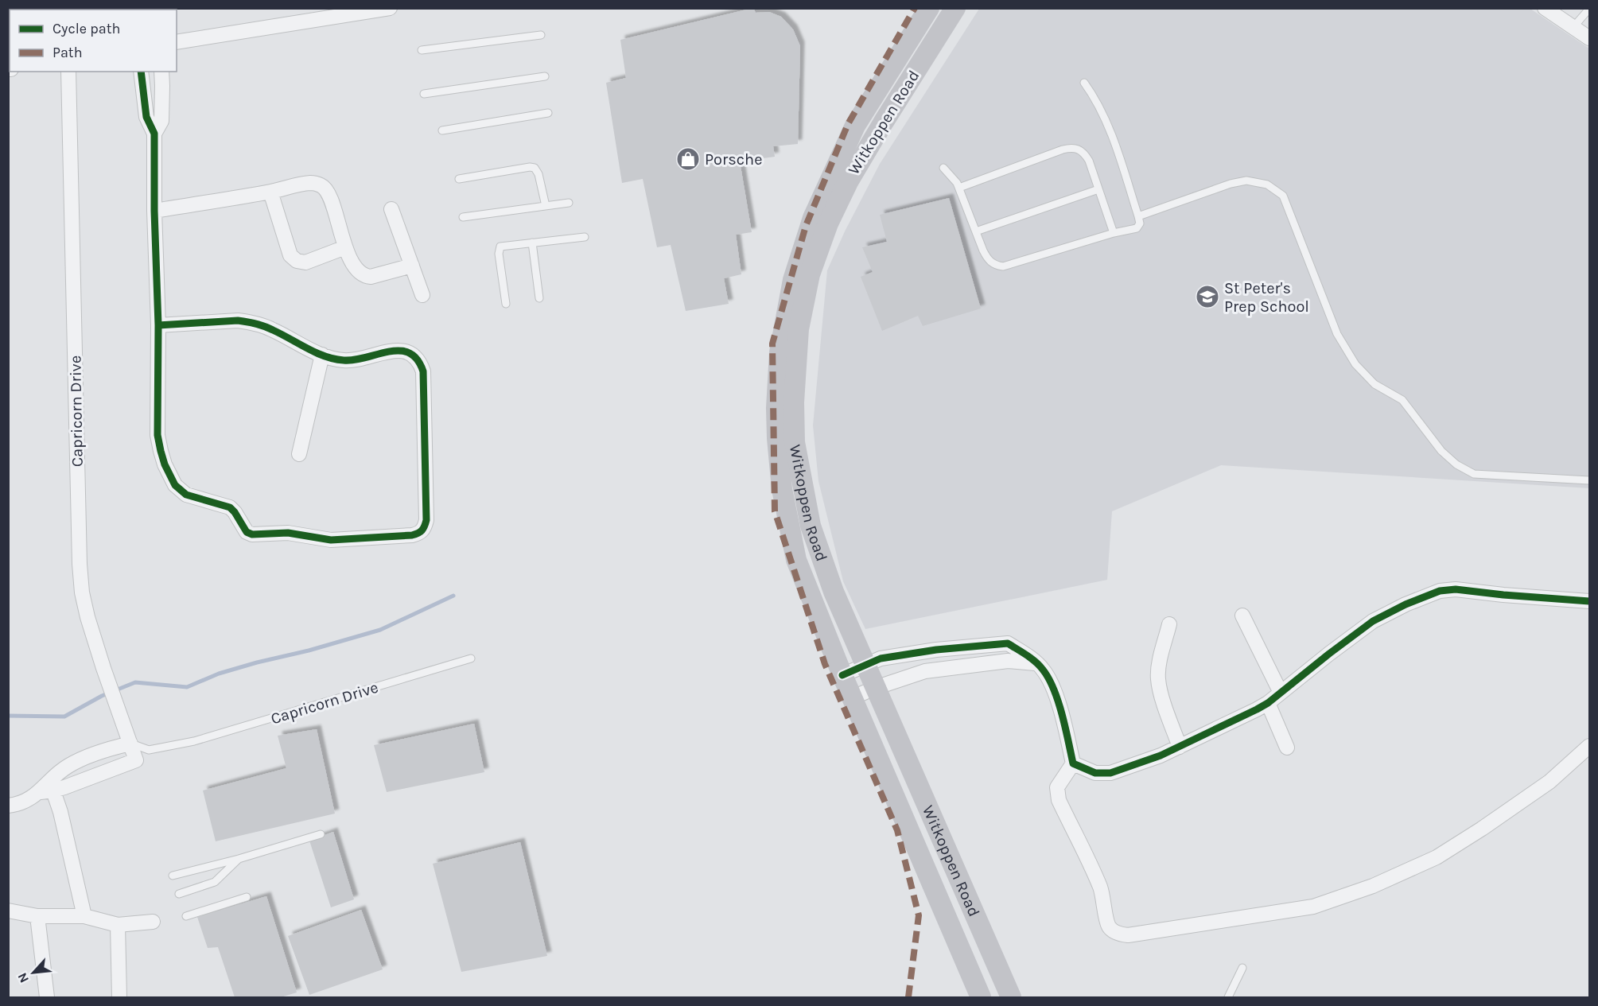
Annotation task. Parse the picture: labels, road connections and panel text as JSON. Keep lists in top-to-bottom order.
{
  "streets": {
    "main road": ["Witkoppen Road"],
    "street": ["Capricorn Drive"]
  },
  "places": {
    "shop": ["Porsche"],
    "school or university": ["St Peter's Prep School"]
  },
  "legend": ["Cycle path", "Path"],
  "north": "bottom left"
}
